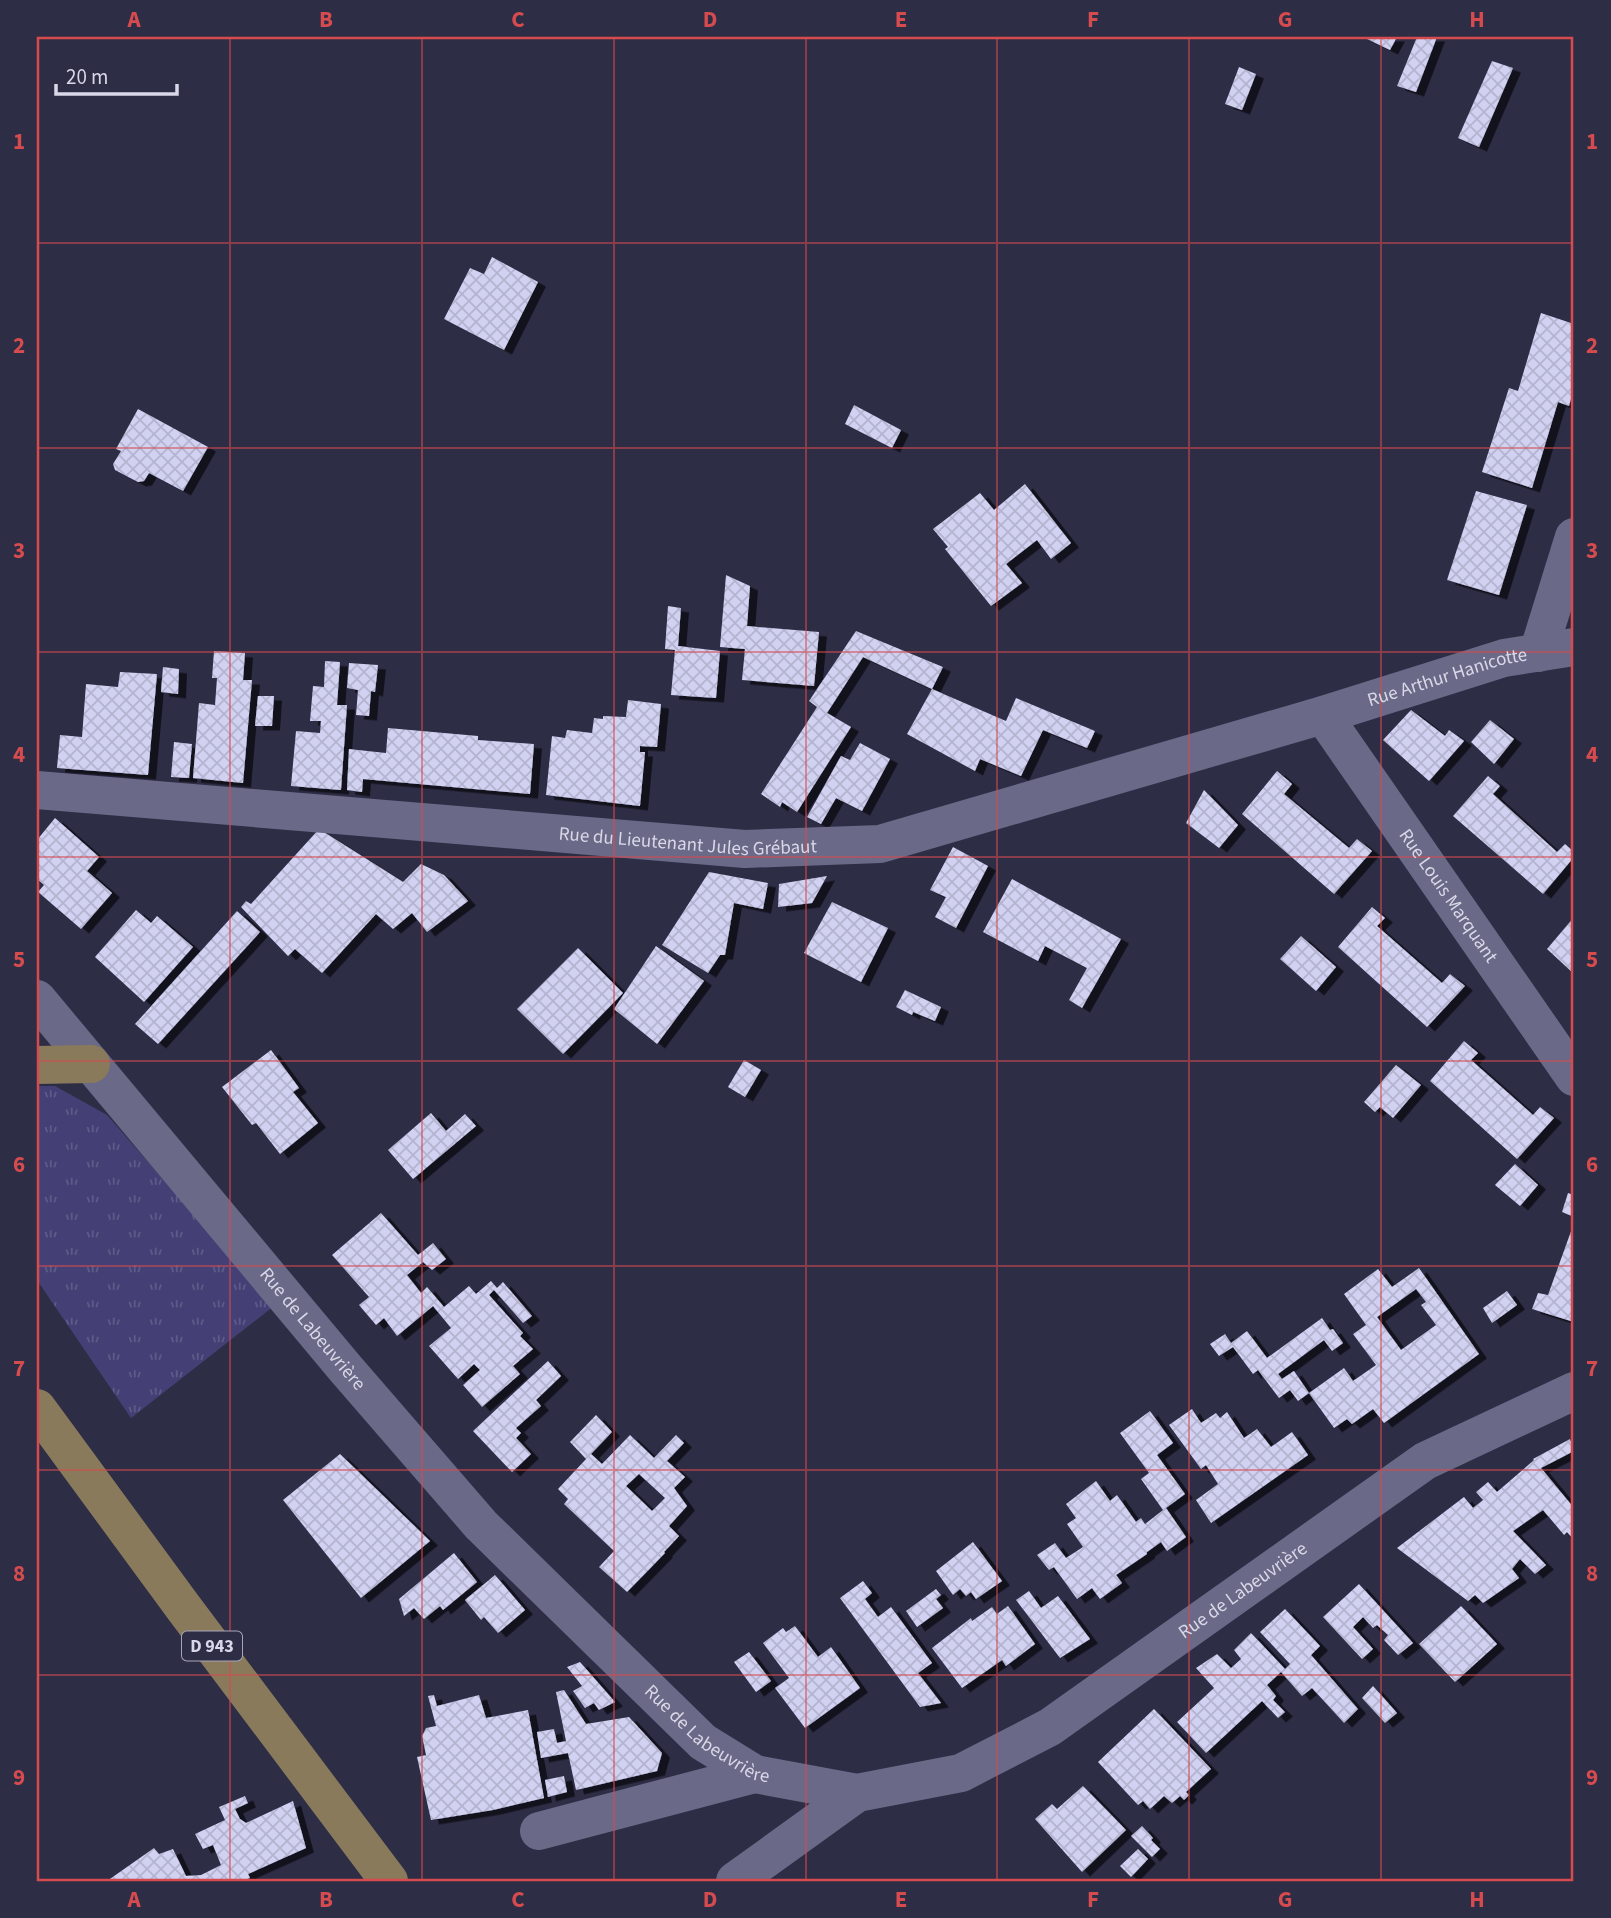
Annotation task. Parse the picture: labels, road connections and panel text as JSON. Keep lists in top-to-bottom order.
{
  "streets": {
    "main road": ["D 943"],
    "street": [
      "Rue Arthur Hanicotte",
      "Rue du Lieutenant Jules Grébaut",
      "Rue Louis Marquant",
      "Rue de Labeuvrière"
    ]
  },
  "crossings": [
    ["Rue Arthur Hanicotte", "Rue du Lieutenant Jules Grébaut"],
    ["Rue Arthur Hanicotte", "Rue Louis Marquant"],
    ["Rue du Lieutenant Jules Grébaut", "Rue Louis Marquant"]
  ],
  "scale_bar": "20 m",
  "grid": {
    "columns": [
      "A",
      "B",
      "C",
      "D",
      "E",
      "F",
      "G",
      "H"
    ],
    "rows": [
      "1",
      "2",
      "3",
      "4",
      "5",
      "6",
      "7",
      "8",
      "9"
    ]
  }
}
